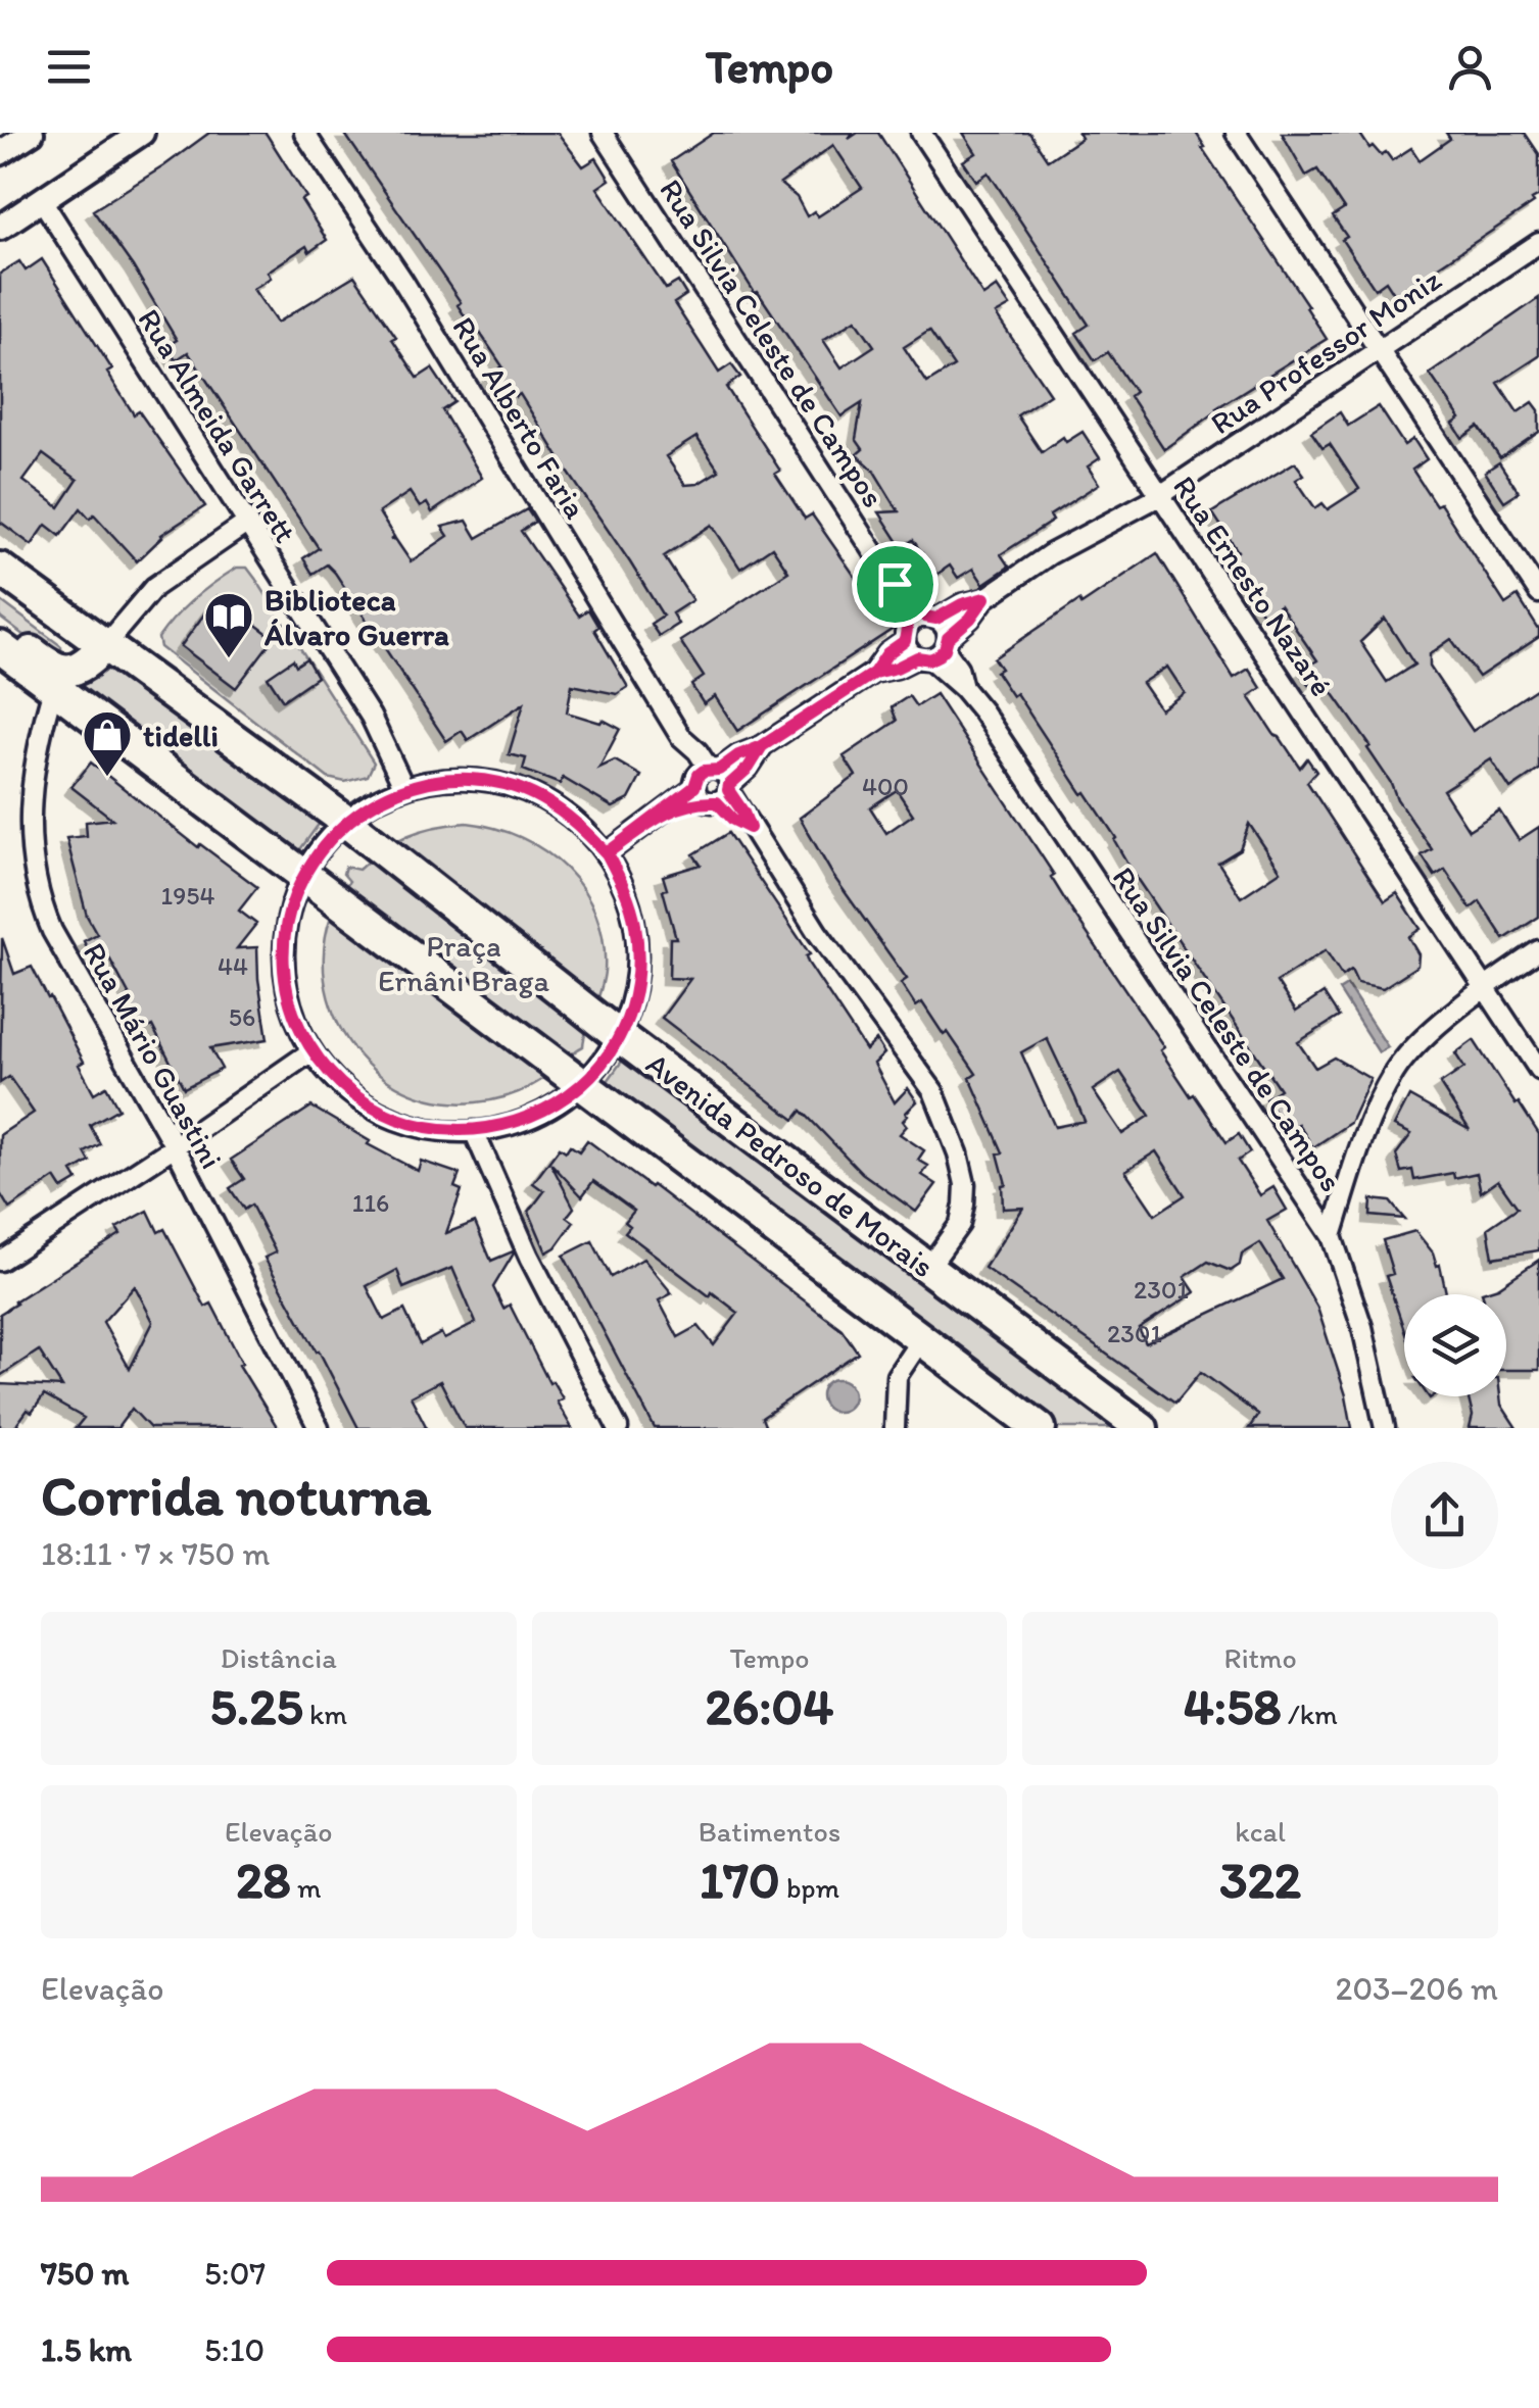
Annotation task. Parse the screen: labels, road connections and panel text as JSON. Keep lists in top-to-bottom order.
{
  "streets": {
    "highway": ["Avenida Pedroso de Morais"],
    "street": [
      "Rua Silvia Celeste de Campos",
      "Rua Professor Moniz",
      "Rua Alberto Faria",
      "Rua Almeida Garrett",
      "Rua Ernesto Nazaré",
      "Rua Mário Guastini"
    ]
  },
  "crossings": [
    ["Rua Silvia Celeste de Campos", "Rua Professor Moniz"],
    ["Rua Professor Moniz", "Rua Alberto Faria"],
    ["Rua Professor Moniz", "Rua Ernesto Nazaré"],
    ["Rua Alberto Faria", "Avenida Pedroso de Morais"],
    ["Rua Mário Guastini", "Avenida Pedroso de Morais"]
  ],
  "parks": ["Praça Ernâni Braga"],
  "places": {
    "library": ["Biblioteca Álvaro Guerra"],
    "shop": ["tidelli"]
  },
  "house_numbers": [
    "400",
    "1954",
    "44",
    "56",
    "116",
    "2301",
    "2301"
  ],
  "page": {
    "header": "Tempo",
    "heading": ["Corrida noturna", "18:11 · 7 × 750 m"],
    "stats": [
      ["Distância", "5.25 km"],
      ["Tempo", "26:04"],
      ["Ritmo", "4:58 /km"],
      ["Elevação", "28 m"],
      ["Batimentos", "170 bpm"],
      ["kcal", "322"]
    ],
    "chart": ["Elevação", "203–206 m"],
    "list": [
      {
        "name": "750 m",
        "note": "5:07"
      },
      {
        "name": "1.5 km",
        "note": "5:10"
      }
    ]
  }
}
